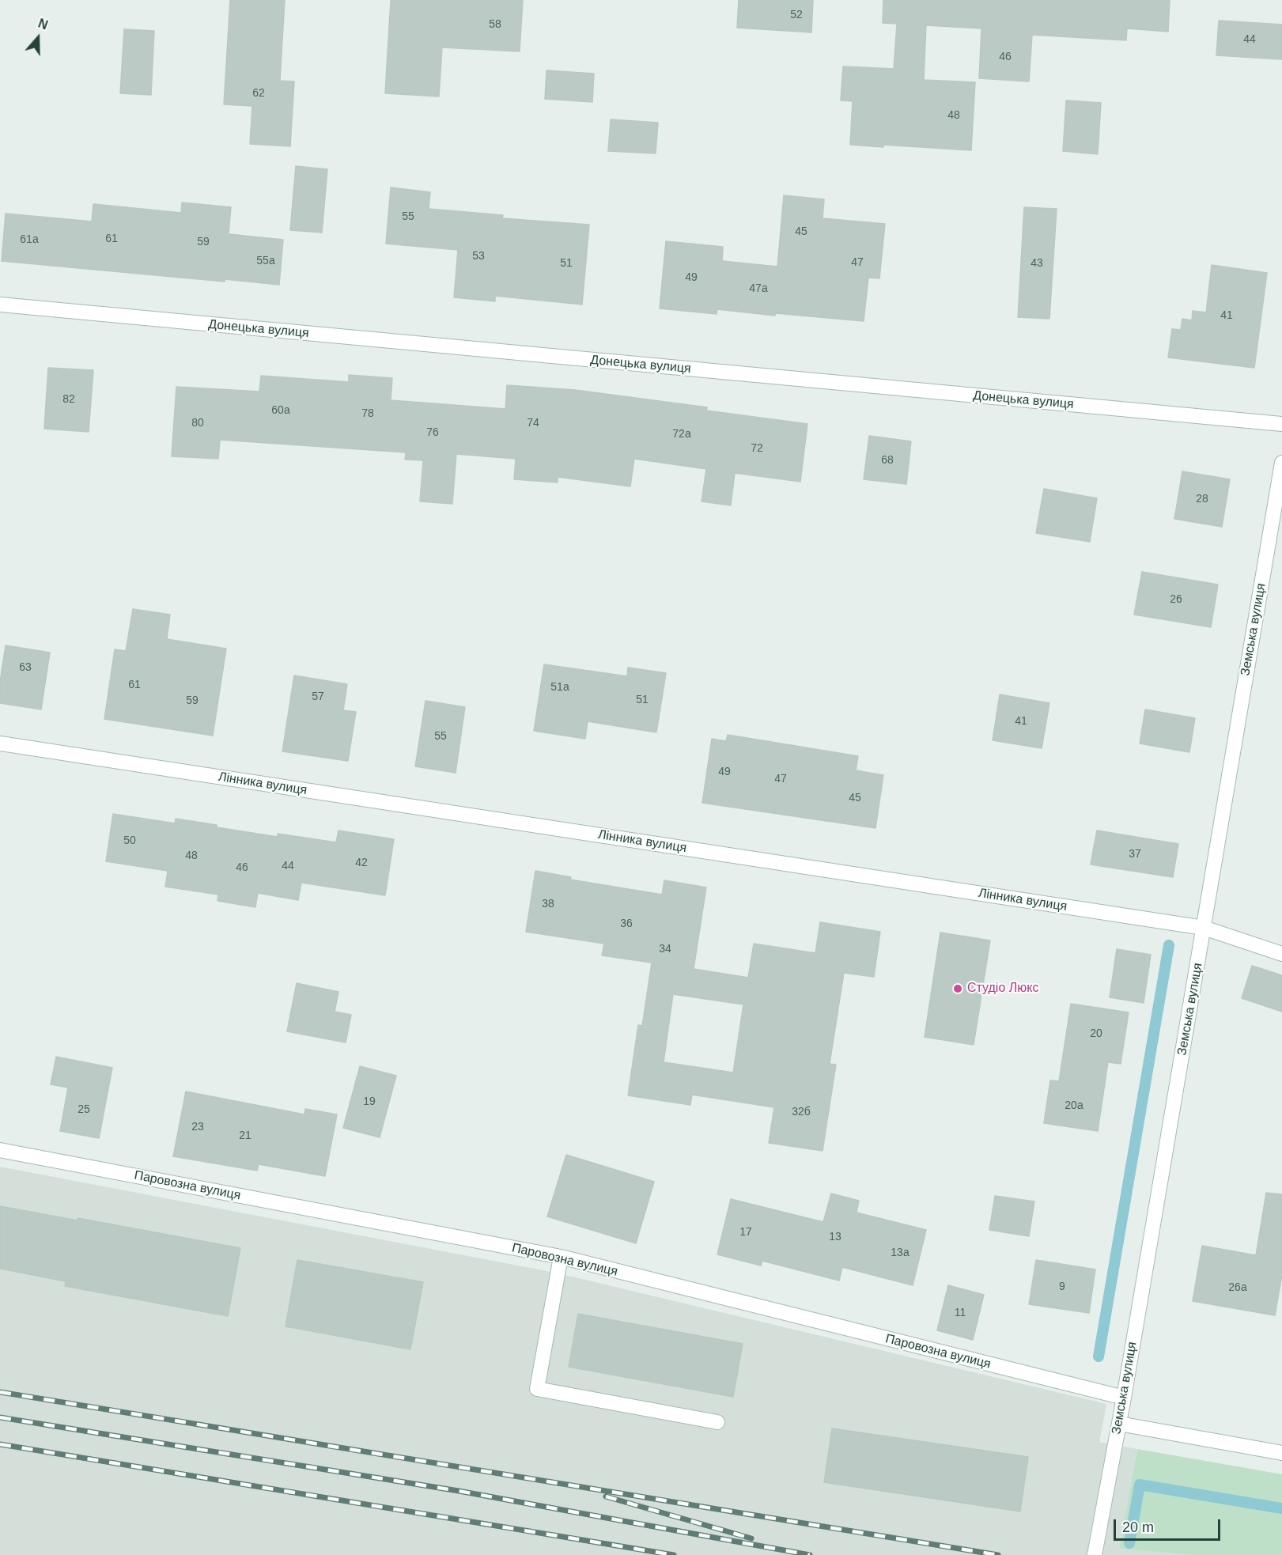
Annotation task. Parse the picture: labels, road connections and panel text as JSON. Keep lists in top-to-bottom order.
{
  "streets": {
    "street": [
      "Донецька вулиця",
      "Земська вулиця",
      "Лінника вулиця",
      "Паровозна вулиця"
    ]
  },
  "crossings": [
    ["Земська вулиця", "Лінника вулиця"],
    ["Земська вулиця", "Паровозна вулиця"]
  ],
  "places": ["Студіо Люкс"],
  "house_numbers": [
    "52",
    "58",
    "44",
    "46",
    "62",
    "48",
    "55",
    "45",
    "61",
    "61а",
    "59",
    "53",
    "55а",
    "47",
    "51",
    "43",
    "49",
    "47а",
    "41",
    "82",
    "60а",
    "78",
    "80",
    "74",
    "76",
    "72а",
    "72",
    "68",
    "28",
    "26",
    "63",
    "61",
    "51а",
    "57",
    "51",
    "59",
    "41",
    "55",
    "49",
    "47",
    "45",
    "50",
    "37",
    "48",
    "42",
    "44",
    "46",
    "38",
    "36",
    "34",
    "20",
    "19",
    "20а",
    "25",
    "32б",
    "23",
    "21",
    "17",
    "13",
    "13а",
    "9",
    "26а",
    "11"
  ],
  "scale_bar": "20 m",
  "north": "top"
}
